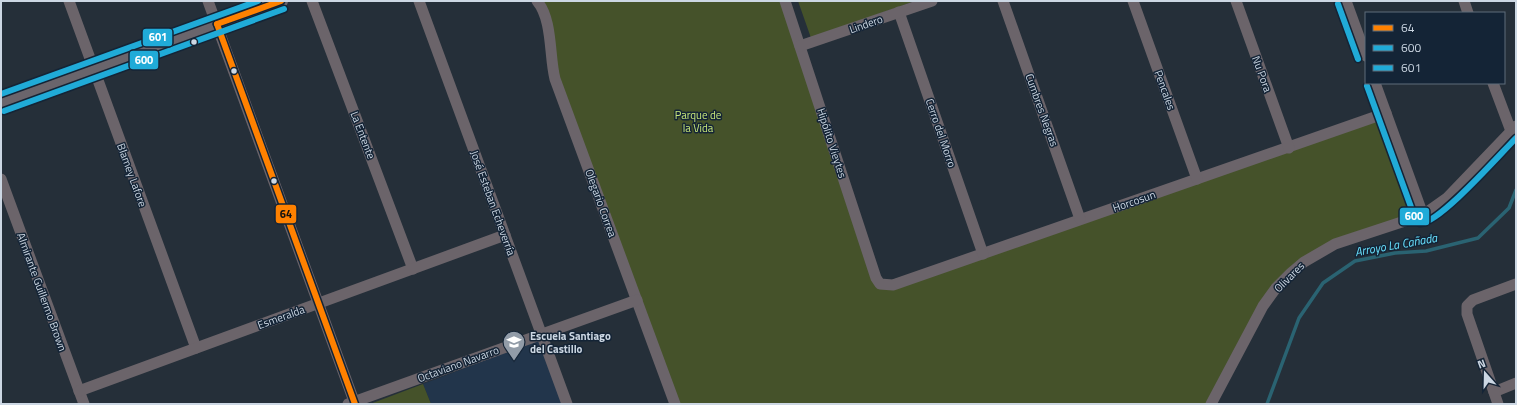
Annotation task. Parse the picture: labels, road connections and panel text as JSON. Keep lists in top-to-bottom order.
{
  "streets": {
    "street": [
      "Lindero",
      "Nu Pora",
      "Pencales",
      "Cumbres Negras",
      "Cerro del Morro",
      "La Entente",
      "Hipólito Vieytes",
      "Blamey Lafore",
      "Horcosun",
      "José Esteban Echeverría",
      "Olegario Correa",
      "Olivares",
      "Almirante Guillermo Brown",
      "Esmeralda",
      "Octaviano Navarro"
    ]
  },
  "crossings": [
    ["Lindero", "Cerro del Morro"],
    ["Lindero", "Hipólito Vieytes"],
    ["Nu Pora", "Horcosun"],
    ["Pencales", "Horcosun"],
    ["Cumbres Negras", "Horcosun"],
    ["Cerro del Morro", "Horcosun"],
    ["La Entente", "Esmeralda"],
    ["Hipólito Vieytes", "Horcosun"],
    ["Blamey Lafore", "Esmeralda"],
    ["José Esteban Echeverría", "Esmeralda"],
    ["José Esteban Echeverría", "Octaviano Navarro"],
    ["Olegario Correa", "Octaviano Navarro"],
    ["Almirante Guillermo Brown", "Esmeralda"]
  ],
  "water": ["Arroyo La Cañada"],
  "parks": ["Parque de la Vida"],
  "places": {
    "school or university": ["Escuela Santiago del Castillo"]
  },
  "lines": ["transit line 64", "transit line 601", "transit line 600"],
  "legend": ["64", "600", "601"],
  "north": "top"
}
